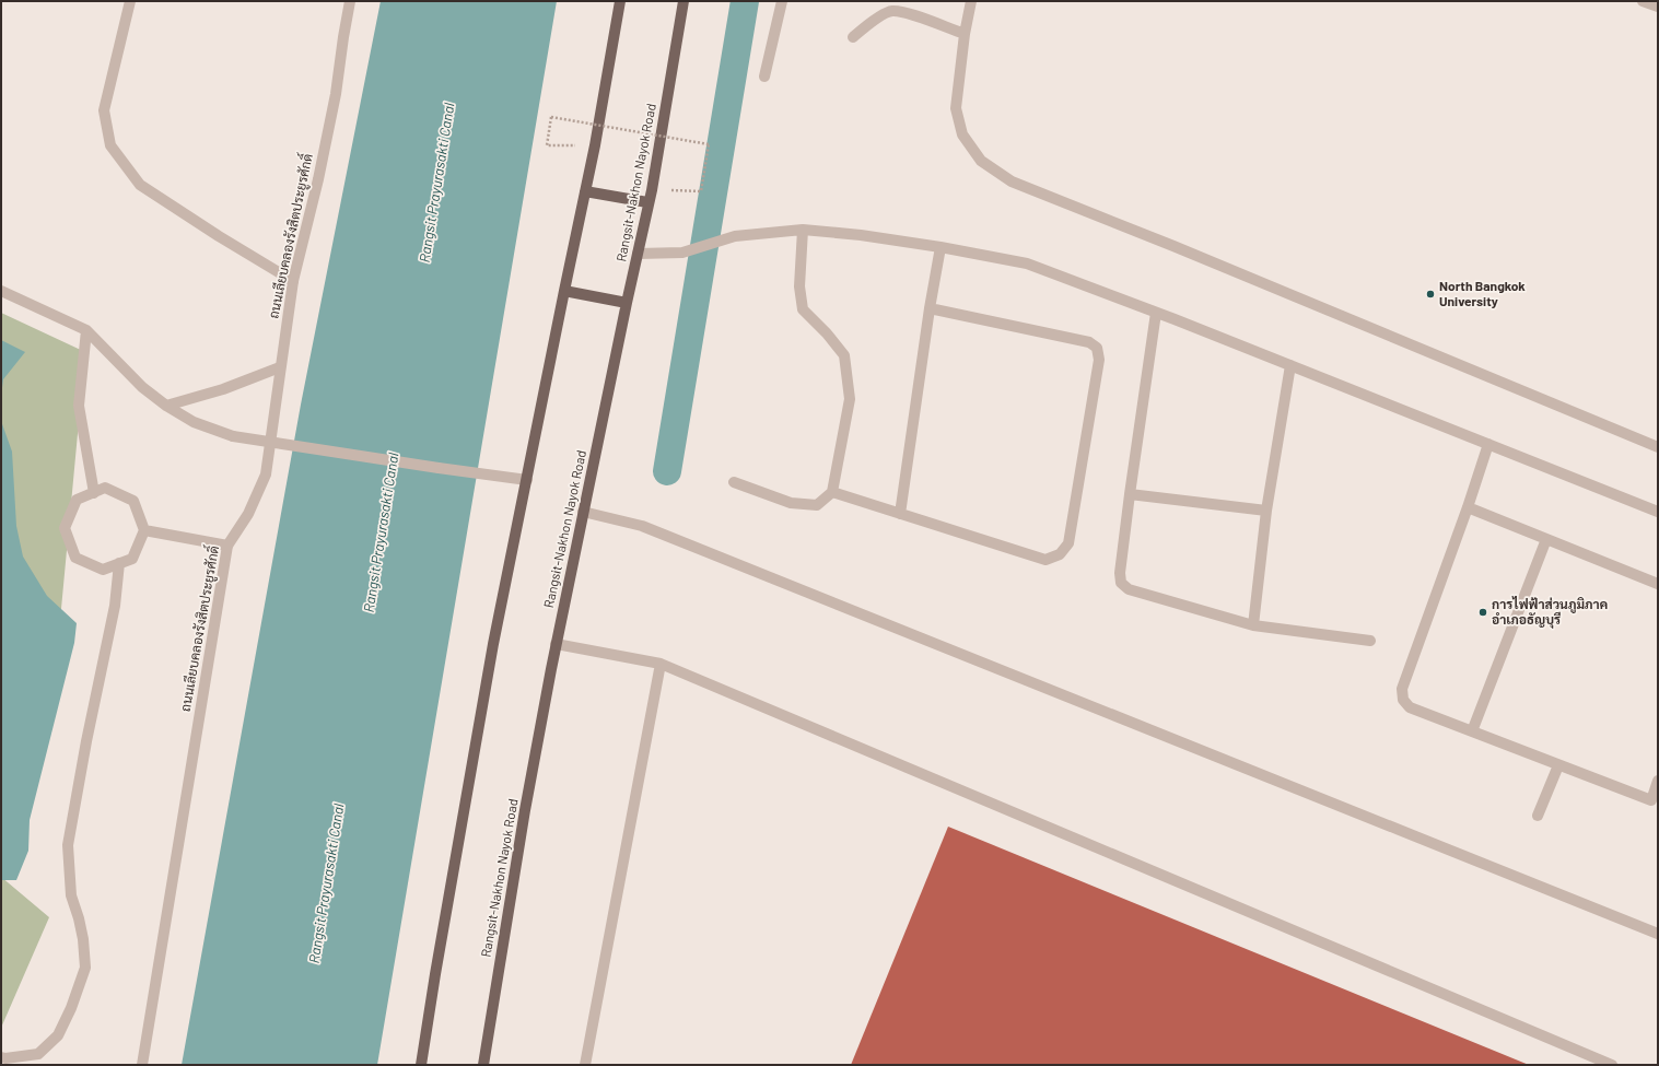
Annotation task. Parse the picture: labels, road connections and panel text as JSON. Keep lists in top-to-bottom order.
{
  "streets": {
    "main road": ["Rangsit-Nakhon Nayok Road"],
    "street": ["ถนนเลียบคลองรังสิตประยูรศักดิ์"]
  },
  "water": ["Rangsit Prayurasakti Canal"],
  "places": ["North Bangkok University", "การไฟฟ้าส่วนภูมิภาค อำเภอธัญบุรี"]
}
